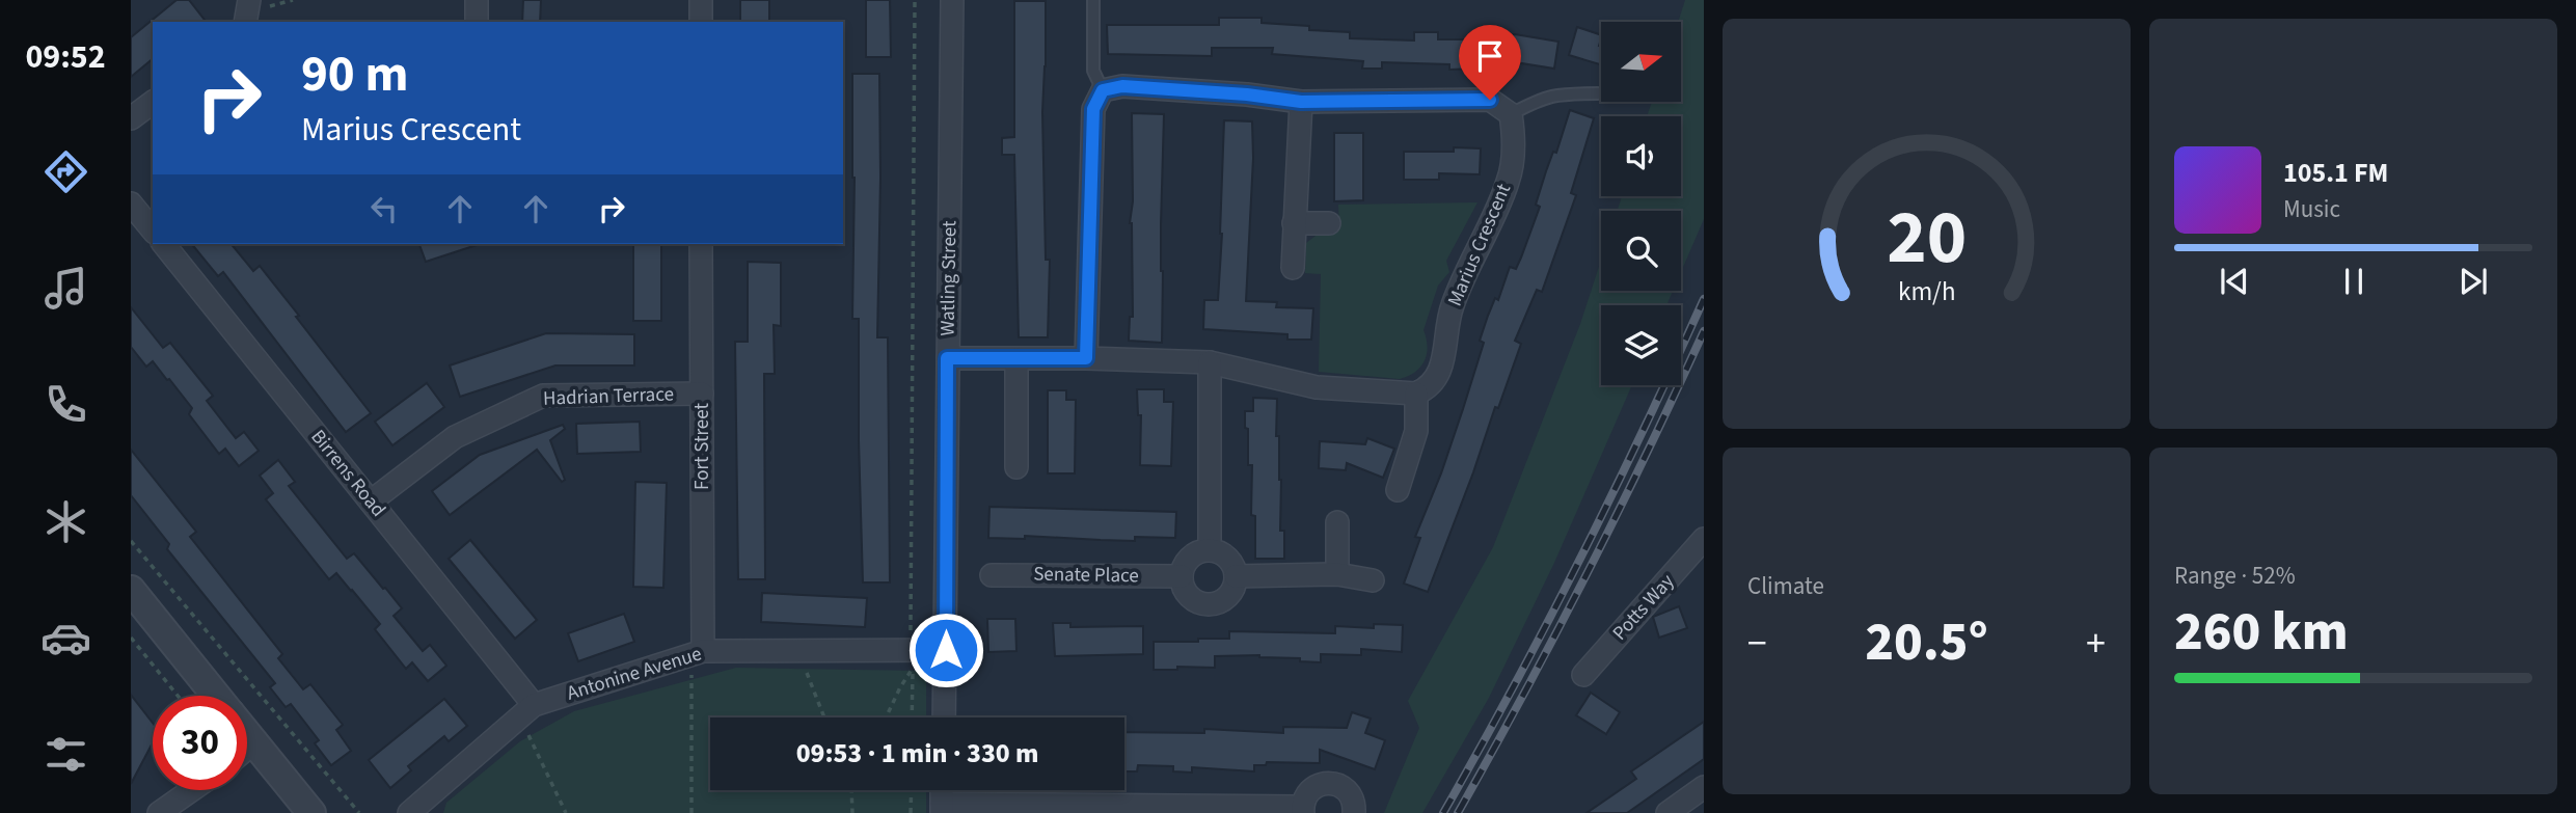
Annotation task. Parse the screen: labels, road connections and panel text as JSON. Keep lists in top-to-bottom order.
{
  "streets": {
    "street": [
      "Marius Crescent",
      "Watling Street",
      "Hadrian Terrace",
      "Fort Street",
      "Birrens Road",
      "Senate Place",
      "Potts Way",
      "Antonine Avenue"
    ]
  },
  "crossings": [
    ["Watling Street", "Antonine Avenue"],
    ["Hadrian Terrace", "Fort Street"],
    ["Hadrian Terrace", "Birrens Road"],
    ["Fort Street", "Antonine Avenue"],
    ["Birrens Road", "Antonine Avenue"]
  ],
  "north": "right",
  "page": {
    "tabs": "09:52",
    "turn": ["90 m", "Marius Crescent"],
    "song": ["105.1 FM", "Music"],
    "tile": [
      "Climate",
      ["Range · 52%", "260 km"]
    ],
    "heat": ["−", "20.5°", "+"],
    "limit": "30",
    "trip": "09:53 · 1 min · 330 m",
    "gauge": ["20", "km/h"]
  }
}
